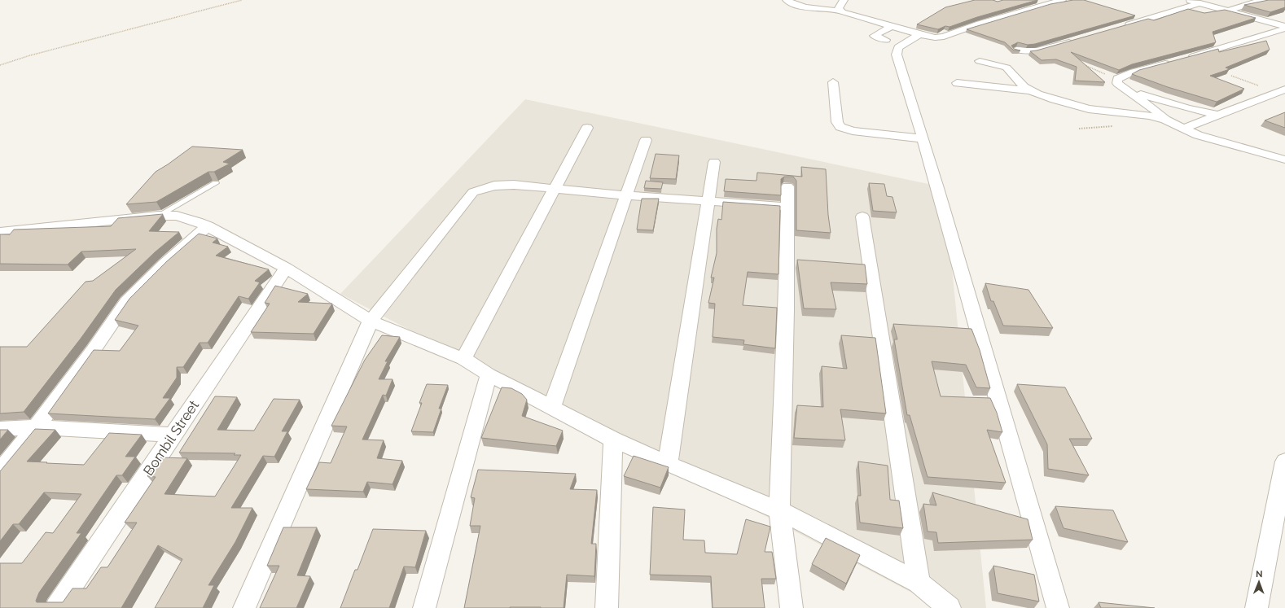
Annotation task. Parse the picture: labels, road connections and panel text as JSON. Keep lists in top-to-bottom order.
{
  "streets": {
    "street": ["Bombil Street"]
  },
  "north": "top"
}
